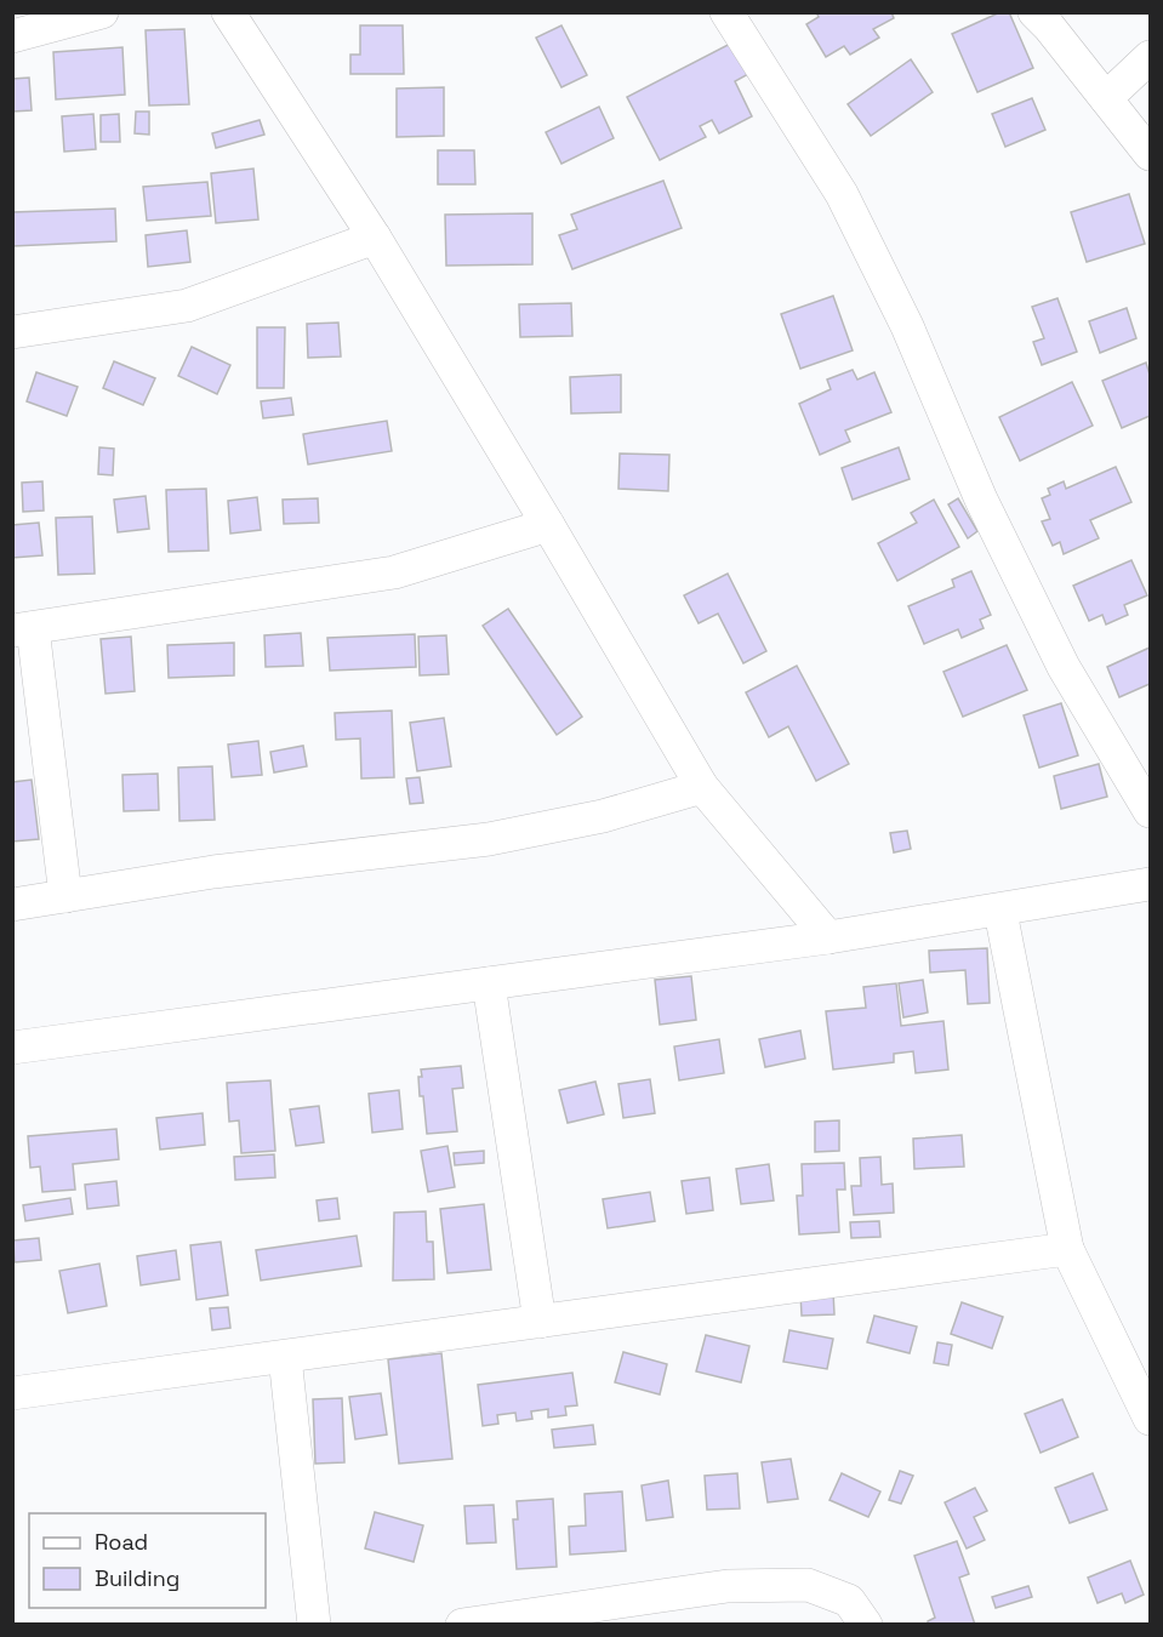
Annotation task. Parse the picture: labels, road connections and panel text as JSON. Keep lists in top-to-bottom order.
{
  "legend": ["Road", "Building"]
}
